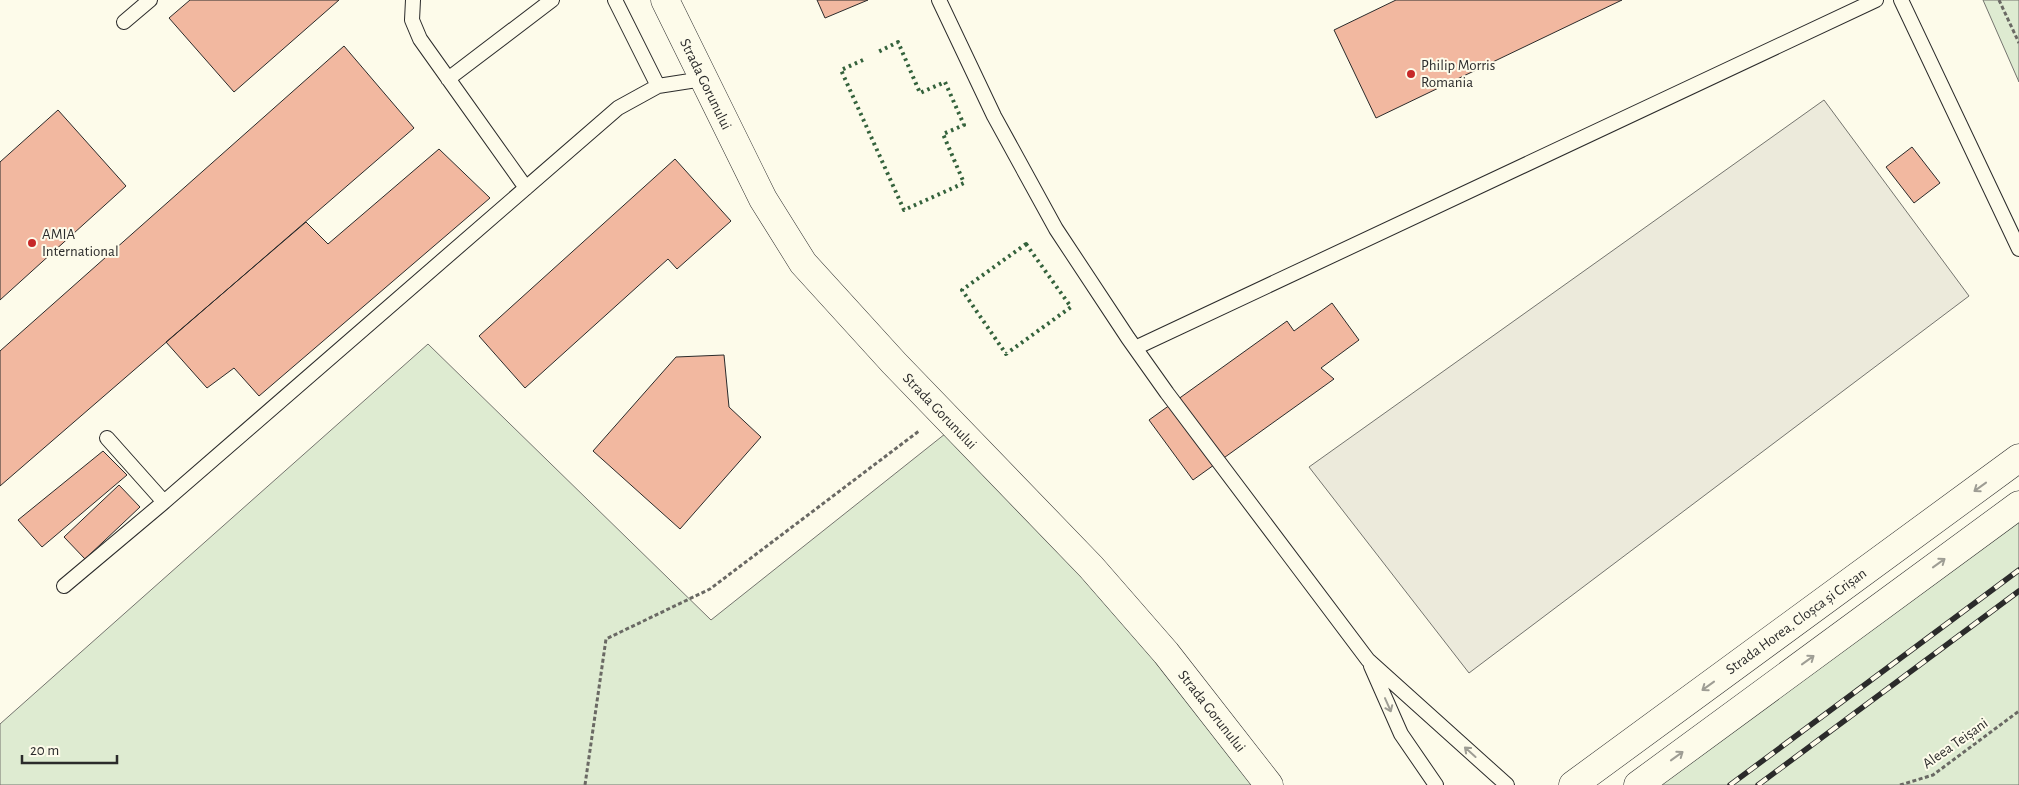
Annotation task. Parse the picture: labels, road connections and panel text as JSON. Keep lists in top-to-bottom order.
{
  "streets": {
    "main road": ["Strada Gorunului", "Strada Horea, Cloșca și Crișan"],
    "path": ["Aleea Teișani"]
  },
  "places": ["Philip Morris Romania", "AMIA International"],
  "scale_bar": "20 m"
}
